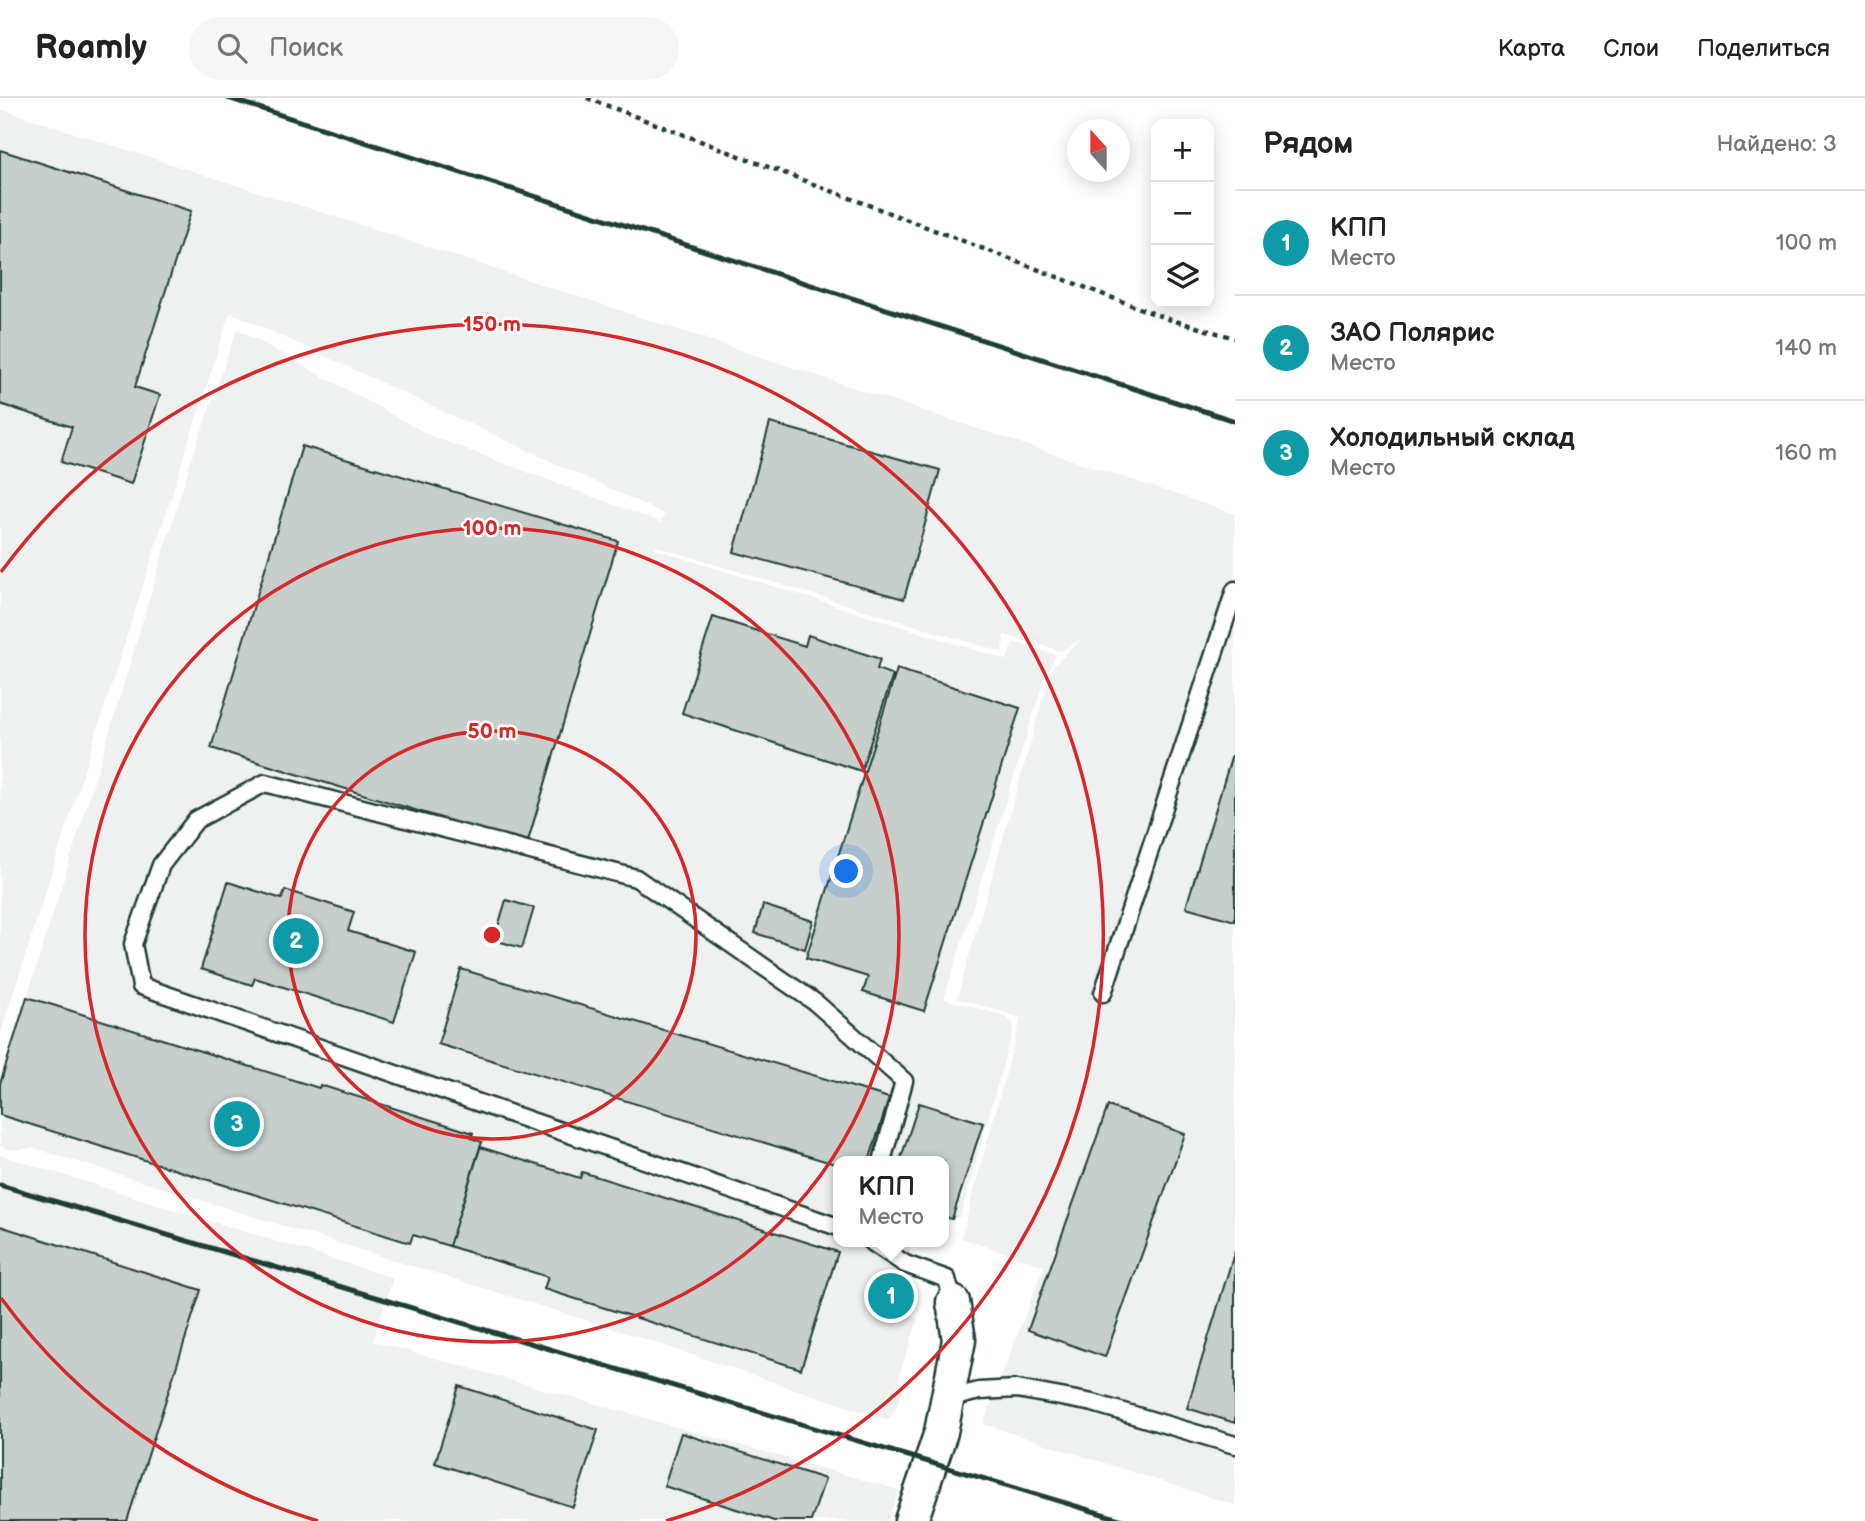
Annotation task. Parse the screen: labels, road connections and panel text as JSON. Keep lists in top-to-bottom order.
{
  "north": "top",
  "page": {
    "header": "Roamly",
    "search": "Поиск",
    "nav": ["Карта", "Слои", "Поделиться"],
    "heading": ["Рядом", "Найдено: 3"],
    "map_buttons": ["+", "−"],
    "list": [
      {
        "mark": "1",
        "name": "КПП",
        "note": "Место",
        "value": "100 m"
      },
      {
        "mark": "2",
        "name": "ЗАО Полярис",
        "note": "Место",
        "value": "140 m"
      },
      {
        "mark": "3",
        "name": "Холодильный склад",
        "note": "Место",
        "value": "160 m"
      }
    ],
    "pins": ["2", "3", "1"],
    "popup": ["КПП", "Место"]
  },
  "rings": ["150 m", "100 m", "50 m"]
}
